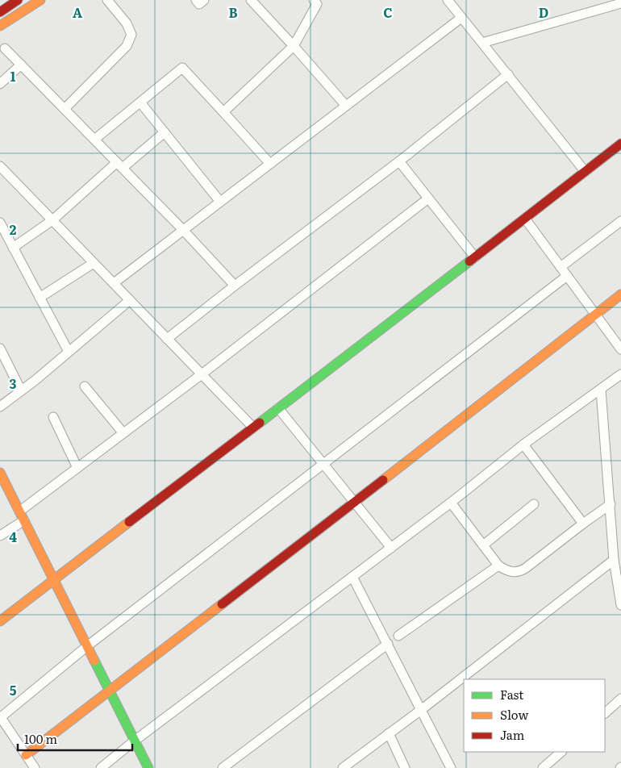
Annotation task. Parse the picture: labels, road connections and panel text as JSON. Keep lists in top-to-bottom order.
{
  "legend": ["Fast", "Slow", "Jam"],
  "scale_bar": "100 m",
  "grid": {
    "columns": [
      "A",
      "B",
      "C",
      "D"
    ],
    "rows": [
      "1",
      "2",
      "3",
      "4",
      "5"
    ]
  }
}
